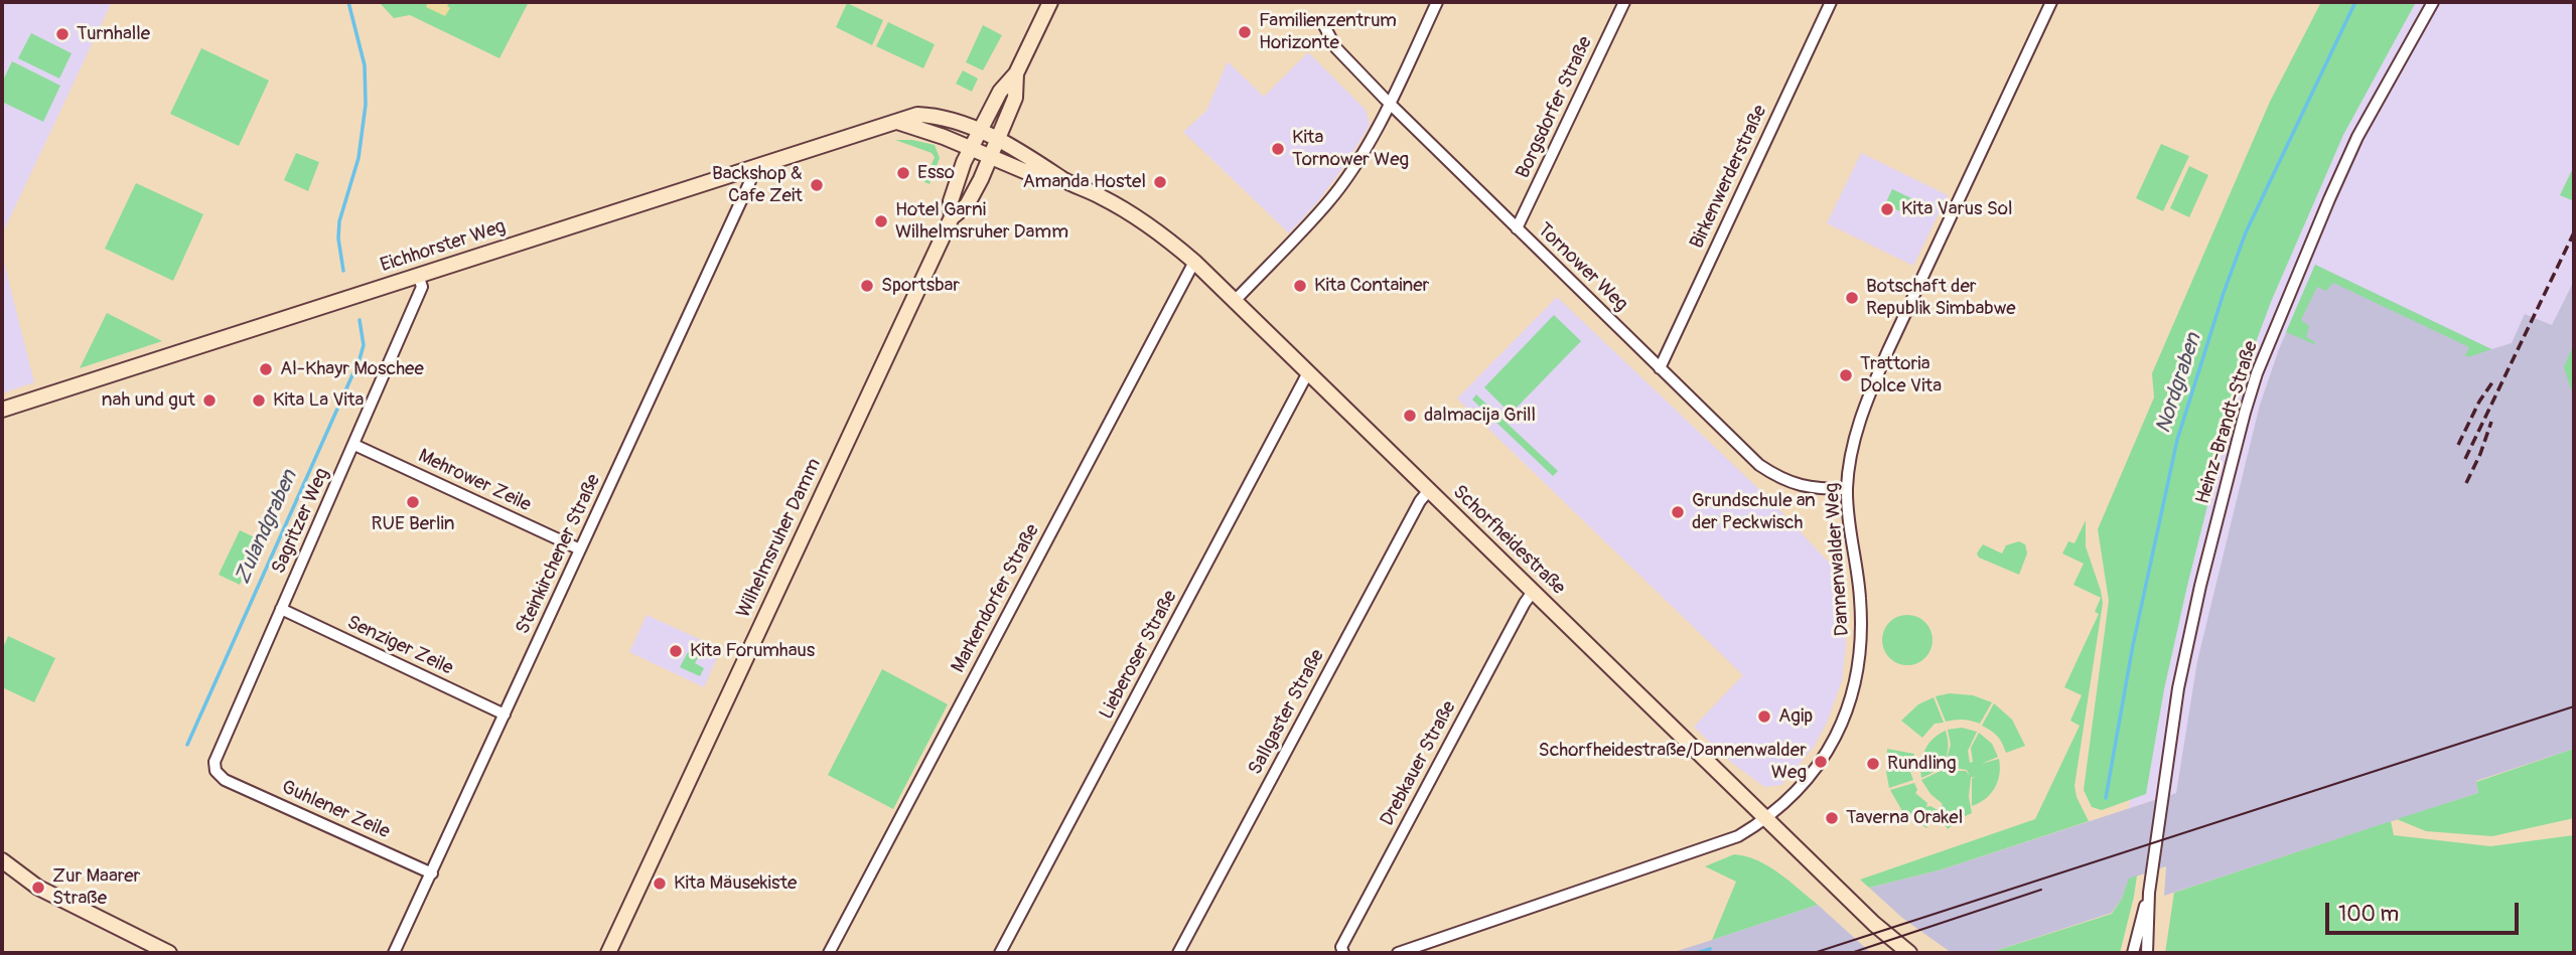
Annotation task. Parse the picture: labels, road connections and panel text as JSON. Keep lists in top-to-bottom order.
{
  "streets": {
    "main road": ["Eichhorster Weg", "Wilhelmsruher Damm", "Schorfheidestraße"],
    "street": [
      "Borgsdorfer Straße",
      "Birkenwerderstraße",
      "Tornower Weg",
      "Heinz-Brandt-Straße",
      "Mehrower Zeile",
      "Sagritzer Weg",
      "Steinkirchener Straße",
      "Dannenwalder Weg",
      "Markendorfer Straße",
      "Senziger Zeile",
      "Lieberoser Straße",
      "Sallgaster Straße",
      "Drebkauer Straße",
      "Guhlener Zeile"
    ]
  },
  "crossings": [
    ["Borgsdorfer Straße", "Tornower Weg"],
    ["Birkenwerderstraße", "Tornower Weg"],
    ["Eichhorster Weg", "Sagritzer Weg"],
    ["Eichhorster Weg", "Wilhelmsruher Damm"],
    ["Eichhorster Weg", "Schorfheidestraße"],
    ["Eichhorster Weg", "Steinkirchener Straße"],
    ["Tornower Weg", "Dannenwalder Weg"],
    ["Mehrower Zeile", "Sagritzer Weg"],
    ["Mehrower Zeile", "Steinkirchener Straße"],
    ["Sagritzer Weg", "Senziger Zeile"],
    ["Sagritzer Weg", "Guhlener Zeile"],
    ["Wilhelmsruher Damm", "Schorfheidestraße"],
    ["Schorfheidestraße", "Dannenwalder Weg"],
    ["Schorfheidestraße", "Markendorfer Straße"],
    ["Schorfheidestraße", "Lieberoser Straße"],
    ["Schorfheidestraße", "Sallgaster Straße"],
    ["Schorfheidestraße", "Drebkauer Straße"],
    ["Steinkirchener Straße", "Senziger Zeile"],
    ["Steinkirchener Straße", "Guhlener Zeile"]
  ],
  "water": ["Nordgraben", "Zulandgraben"],
  "places": [
    "Familienzentrum Horizonte",
    "Turnhalle",
    "Kita Tornower Weg",
    "Esso",
    "Amanda Hostel",
    "Backshop & Cafe Zeit",
    "Kita Varus Sol",
    "Hotel Garni Wilhelmsruher Damm",
    "Sportsbar",
    "Kita Container",
    "Botschaft der Republik Simbabwe",
    "Al-Khayr Moschee",
    "Trattoria Dolce Vita",
    "nah und gut",
    "Kita La Vita",
    "dalmacija Grill",
    "RUE Berlin",
    "Grundschule an der Peckwisch",
    "Kita Forumhaus",
    "Agip",
    "Schorfheidestraße/Dannenwalder Weg",
    "Rundling",
    "Taverna Orakel",
    "Kita Mäusekiste",
    "Zur Maarer Straße"
  ],
  "scale_bar": "100 m"
}
